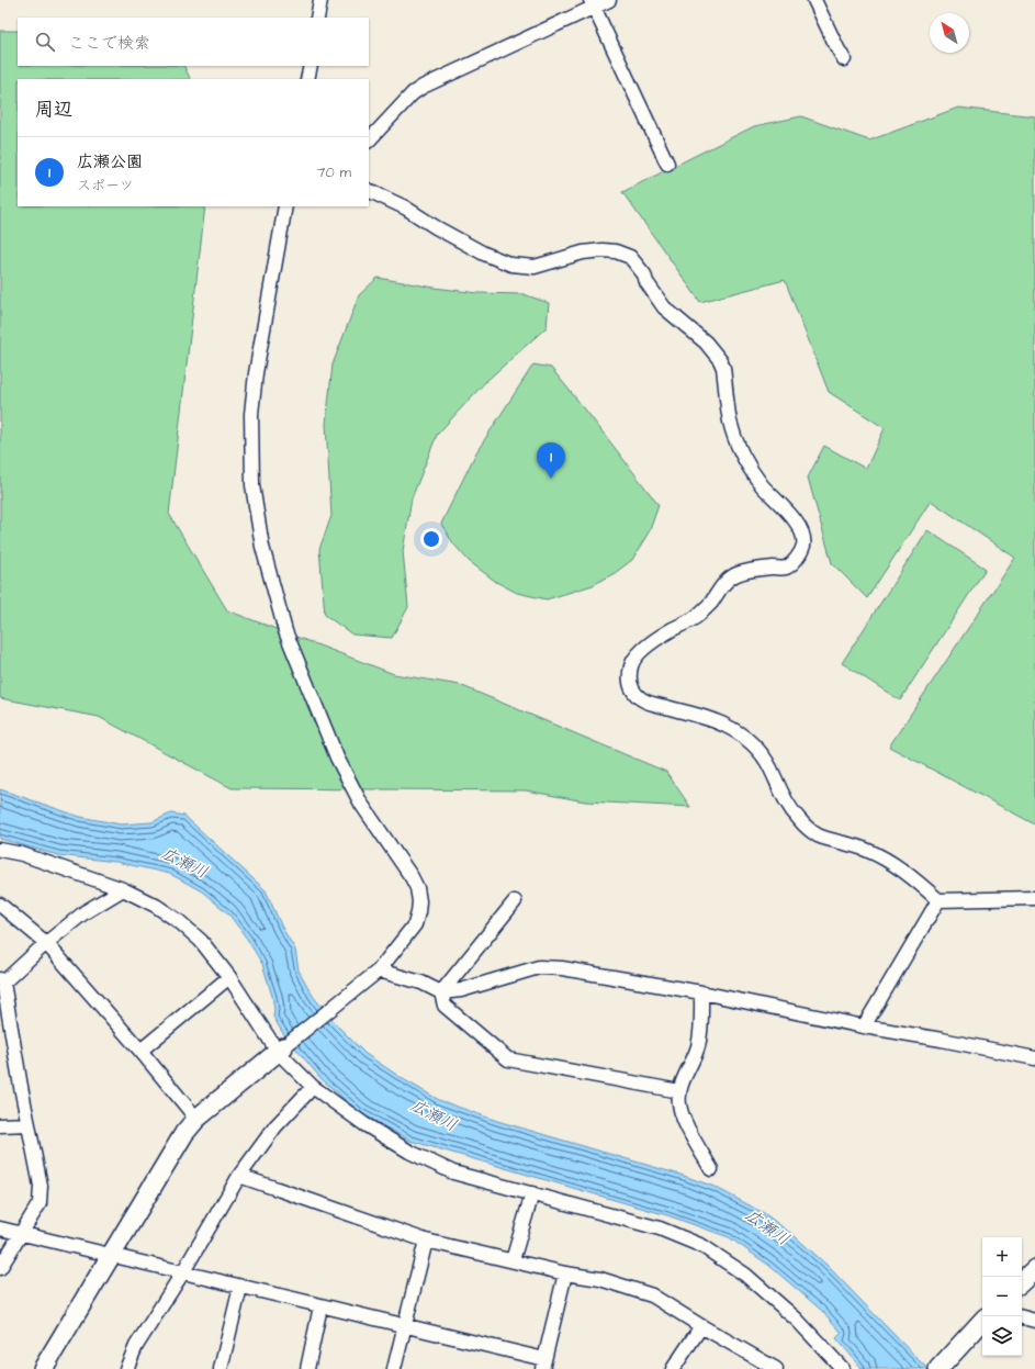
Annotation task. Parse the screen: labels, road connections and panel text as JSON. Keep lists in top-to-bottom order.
{
  "water": ["広瀬川"],
  "north": "top left",
  "page": {
    "search": "ここで検索",
    "heading": "周辺",
    "list": [
      {
        "mark": "1",
        "name": "広瀬公園",
        "note": "スポーツ",
        "value": "70 m"
      }
    ],
    "pins": "1",
    "map_buttons": ["+", "−"]
  }
}
